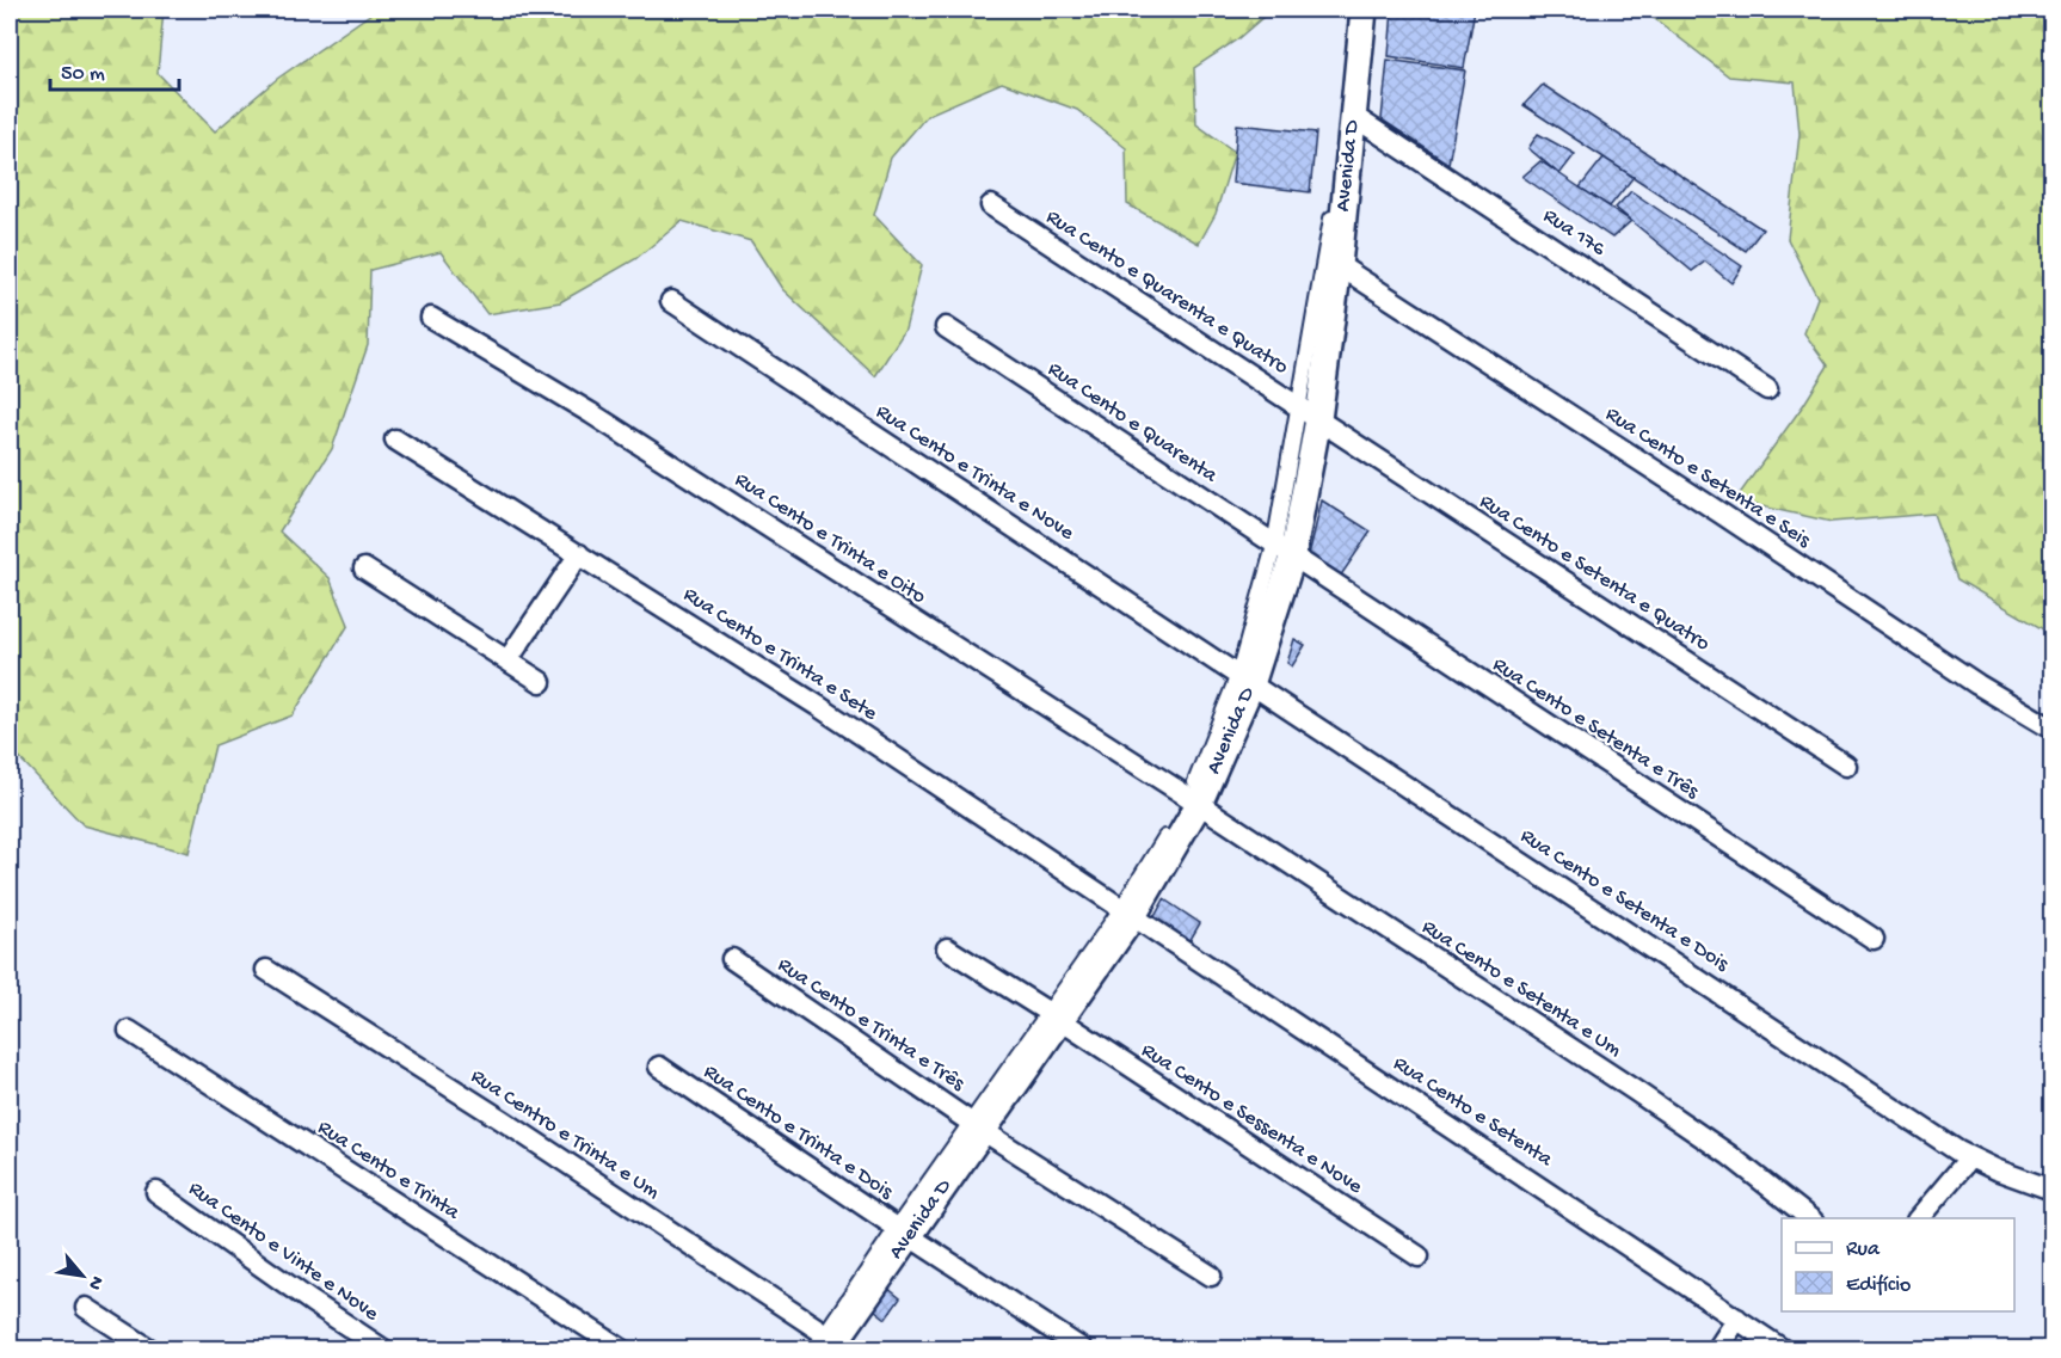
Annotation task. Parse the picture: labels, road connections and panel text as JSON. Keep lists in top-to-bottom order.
{
  "streets": {
    "street": [
      "Avenida D",
      "Rua 176",
      "Rua Cento e Quarenta e Quatro",
      "Rua Cento e Quarenta",
      "Rua Cento e Trinta e Nove",
      "Rua Cento e Setenta e Seis",
      "Rua Cento e Trinta e Oito",
      "Rua Cento e Setenta e Quatro",
      "Rua Cento e Trinta e Sete",
      "Rua Cento e Setenta e Três",
      "Rua Cento e Setenta e Dois",
      "Rua Cento e Setenta e Um",
      "Rua Cento e Trinta e Três",
      "Rua Cento e Setenta",
      "Rua Cento e Sessenta e Nove",
      "Rua Cento e Trinta e Dois",
      "Rua Centro e Trinta e Um",
      "Rua Cento e Trinta",
      "Rua Cento e Vinte e Nove"
    ]
  },
  "crossings": [
    ["Avenida D", "Rua 176"],
    ["Avenida D", "Rua Cento e Quarenta e Quatro"],
    ["Avenida D", "Rua Cento e Quarenta"],
    ["Avenida D", "Rua Cento e Trinta e Nove"],
    ["Avenida D", "Rua Cento e Setenta e Seis"],
    ["Avenida D", "Rua Cento e Trinta e Oito"],
    ["Avenida D", "Rua Cento e Setenta e Quatro"],
    ["Avenida D", "Rua Cento e Trinta e Sete"],
    ["Avenida D", "Rua Cento e Setenta e Três"],
    ["Avenida D", "Rua Cento e Setenta e Dois"],
    ["Avenida D", "Rua Cento e Setenta e Um"],
    ["Avenida D", "Rua Cento e Trinta e Três"],
    ["Avenida D", "Rua Cento e Setenta"],
    ["Avenida D", "Rua Cento e Sessenta e Nove"],
    ["Avenida D", "Rua Cento e Trinta e Dois"],
    ["Avenida D", "Rua Centro e Trinta e Um"],
    ["Rua Cento e Quarenta e Quatro", "Rua Cento e Setenta e Quatro"],
    ["Rua Cento e Quarenta", "Rua Cento e Setenta e Três"],
    ["Rua Cento e Trinta e Nove", "Rua Cento e Setenta e Dois"],
    ["Rua Cento e Trinta e Oito", "Rua Cento e Setenta e Um"],
    ["Rua Cento e Trinta e Sete", "Rua Cento e Setenta"]
  ],
  "legend": ["Rua", "Edifício"],
  "scale_bar": "50 m",
  "north": "bottom right"
}
